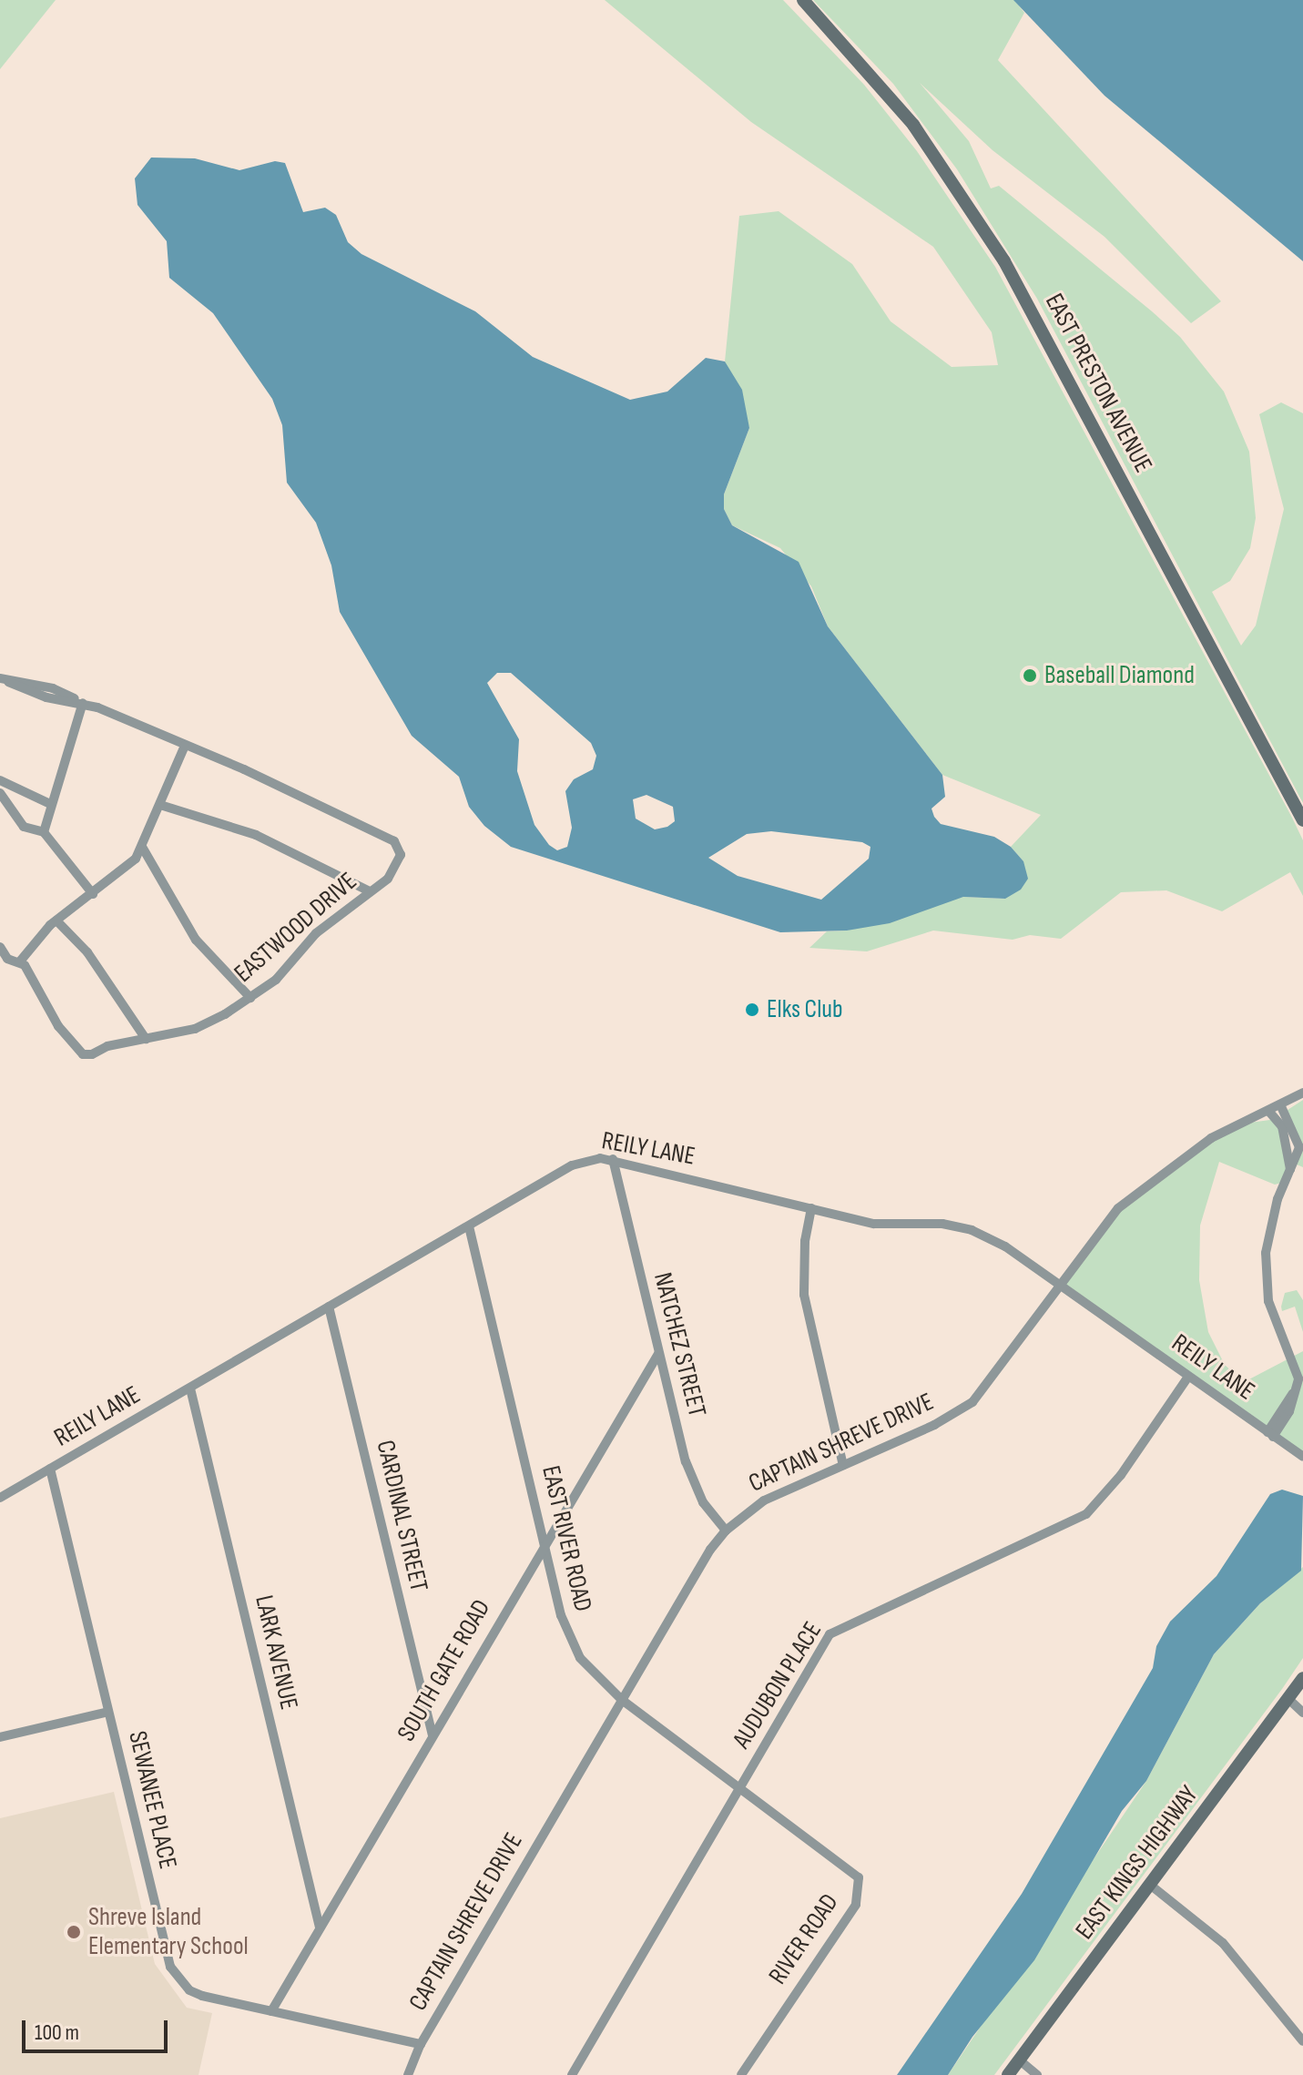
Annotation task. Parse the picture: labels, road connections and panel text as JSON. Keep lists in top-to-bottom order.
{
  "streets": {
    "street": [
      "EAST PRESTON AVENUE",
      "EASTWOOD DRIVE",
      "REILY LANE",
      "NATCHEZ STREET",
      "CAPTAIN SHREVE DRIVE",
      "CARDINAL STREET",
      "EAST RIVER ROAD",
      "LARK AVENUE",
      "SOUTH GATE ROAD",
      "AUDUBON PLACE",
      "SEWANEE PLACE",
      "EAST KINGS HIGHWAY",
      "RIVER ROAD"
    ]
  },
  "crossings": [
    ["REILY LANE", "NATCHEZ STREET"],
    ["REILY LANE", "CAPTAIN SHREVE DRIVE"],
    ["REILY LANE", "CARDINAL STREET"],
    ["REILY LANE", "EAST RIVER ROAD"],
    ["REILY LANE", "LARK AVENUE"],
    ["REILY LANE", "AUDUBON PLACE"],
    ["REILY LANE", "SEWANEE PLACE"],
    ["NATCHEZ STREET", "CAPTAIN SHREVE DRIVE"],
    ["NATCHEZ STREET", "SOUTH GATE ROAD"],
    ["CAPTAIN SHREVE DRIVE", "EAST RIVER ROAD"],
    ["CAPTAIN SHREVE DRIVE", "SEWANEE PLACE"],
    ["CARDINAL STREET", "SOUTH GATE ROAD"],
    ["EAST RIVER ROAD", "SOUTH GATE ROAD"],
    ["EAST RIVER ROAD", "AUDUBON PLACE"],
    ["EAST RIVER ROAD", "RIVER ROAD"],
    ["LARK AVENUE", "SOUTH GATE ROAD"],
    ["SOUTH GATE ROAD", "SEWANEE PLACE"],
    ["AUDUBON PLACE", "RIVER ROAD"]
  ],
  "places": ["Baseball Diamond", "Elks Club", "Shreve Island Elementary School"],
  "scale_bar": "100 m"
}
